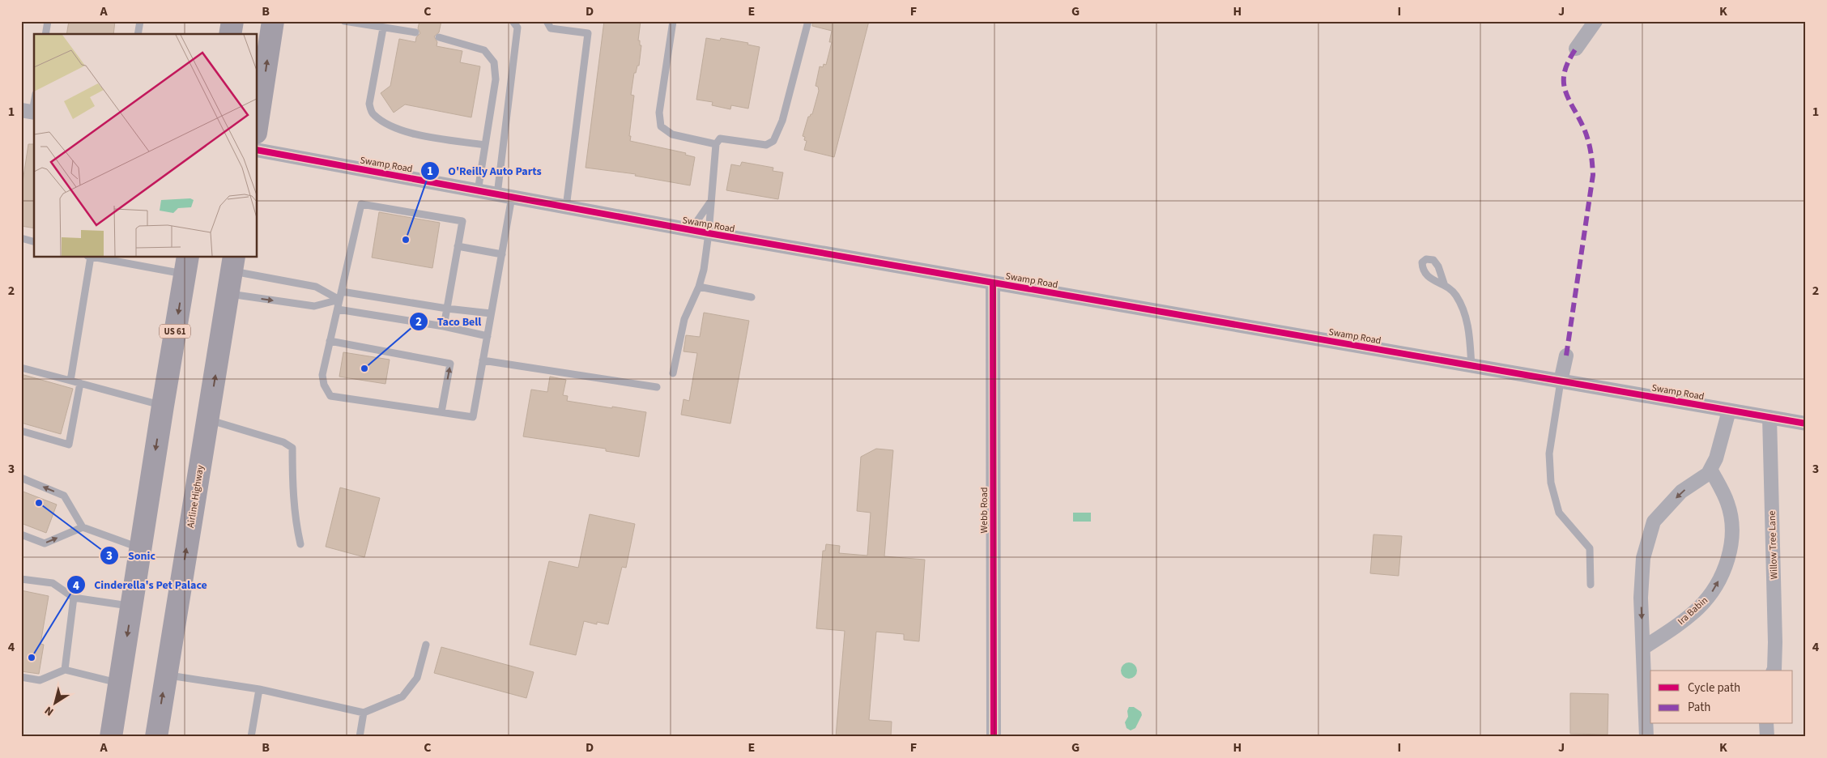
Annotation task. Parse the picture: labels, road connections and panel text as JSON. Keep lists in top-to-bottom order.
{
  "streets": {
    "highway": ["US 61", "Airline Highway"],
    "street": [
      "Swamp Road",
      "Webb Road",
      "Willow Tree Lane",
      "Ira Babin"
    ]
  },
  "crossings": [
    ["Swamp Road", "Webb Road"],
    ["Swamp Road", "Willow Tree Lane"]
  ],
  "places": [
    "O'Reilly Auto Parts",
    "Taco Bell",
    "Sonic",
    "Cinderella's Pet Palace"
  ],
  "legend": ["Cycle path", "Path"],
  "north": "bottom left",
  "grid": {
    "columns": [
      "A",
      "B",
      "C",
      "D",
      "E",
      "F",
      "G",
      "H",
      "I",
      "J",
      "K"
    ],
    "rows": [
      "1",
      "2",
      "3",
      "4"
    ]
  }
}
